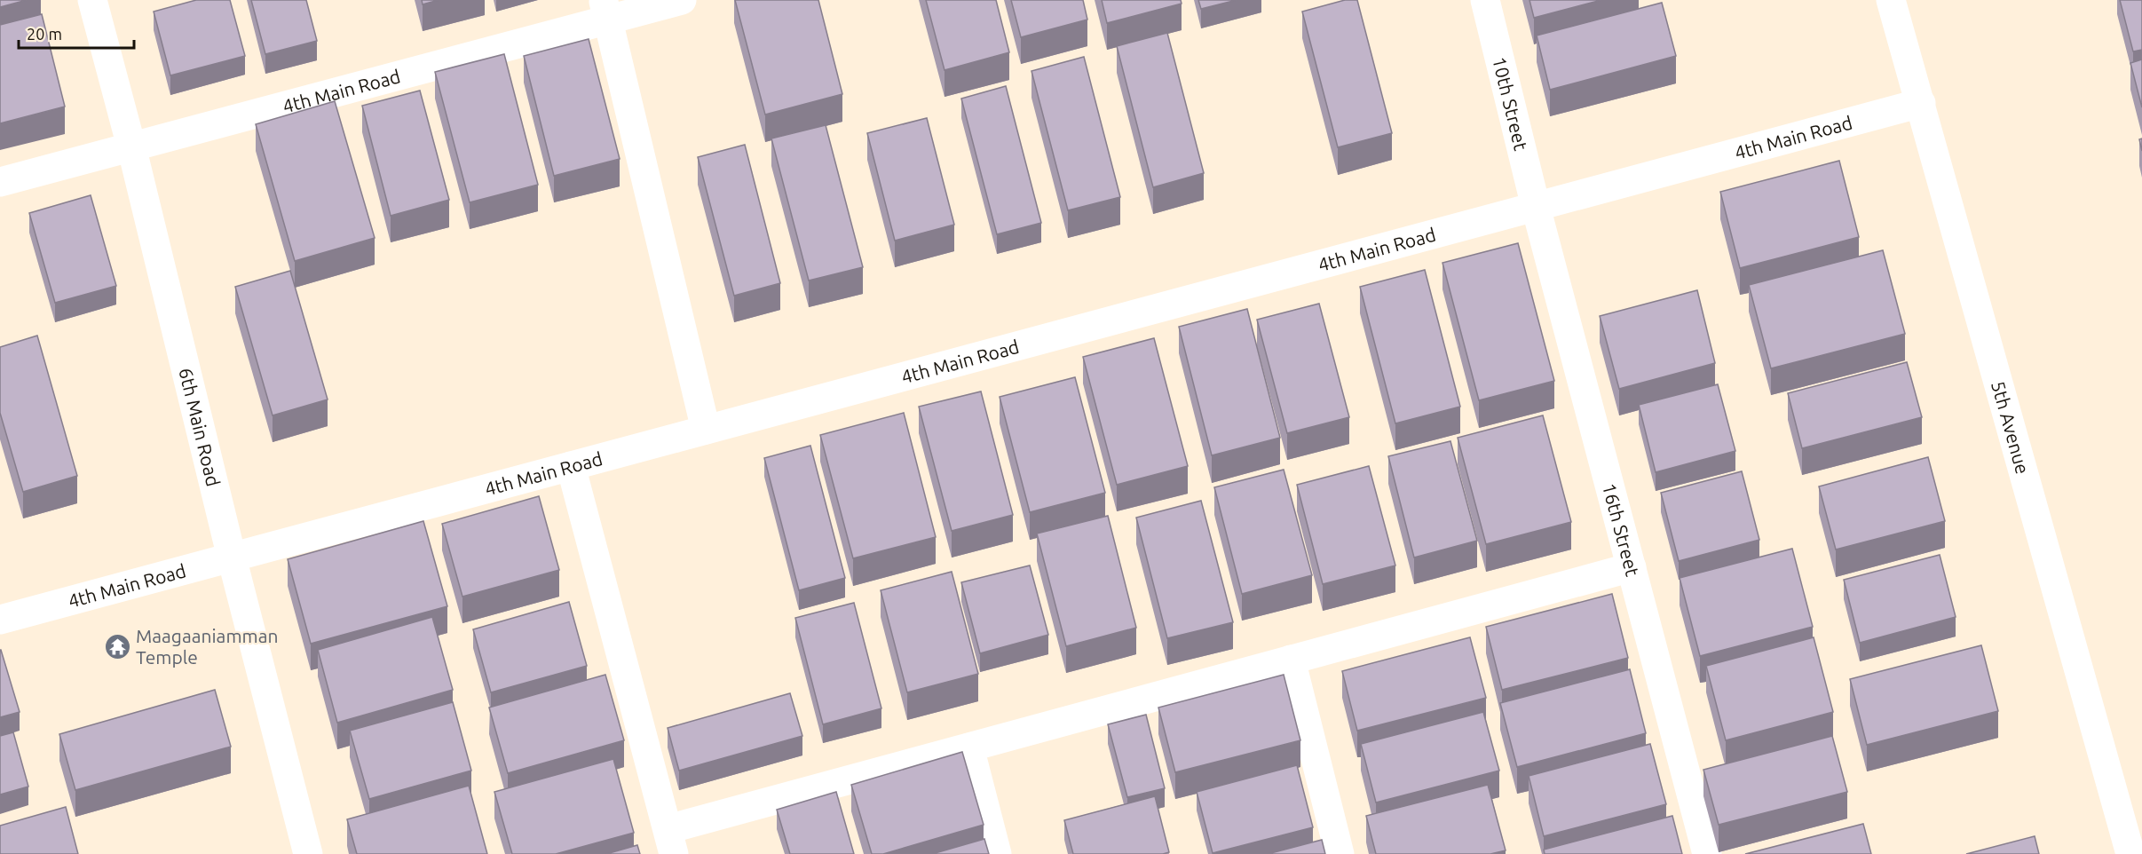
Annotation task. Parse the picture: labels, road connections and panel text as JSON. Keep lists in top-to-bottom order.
{
  "streets": {
    "street": [
      "4th Main Road",
      "10th Street",
      "6th Main Road",
      "5th Avenue",
      "16th Street"
    ]
  },
  "crossings": [
    ["4th Main Road", "10th Street"],
    ["4th Main Road", "6th Main Road"],
    ["4th Main Road", "5th Avenue"],
    ["4th Main Road", "16th Street"],
    ["10th Street", "16th Street"]
  ],
  "places": {
    "temple": ["Maagaaniamman Temple"]
  },
  "scale_bar": "20 m"
}
